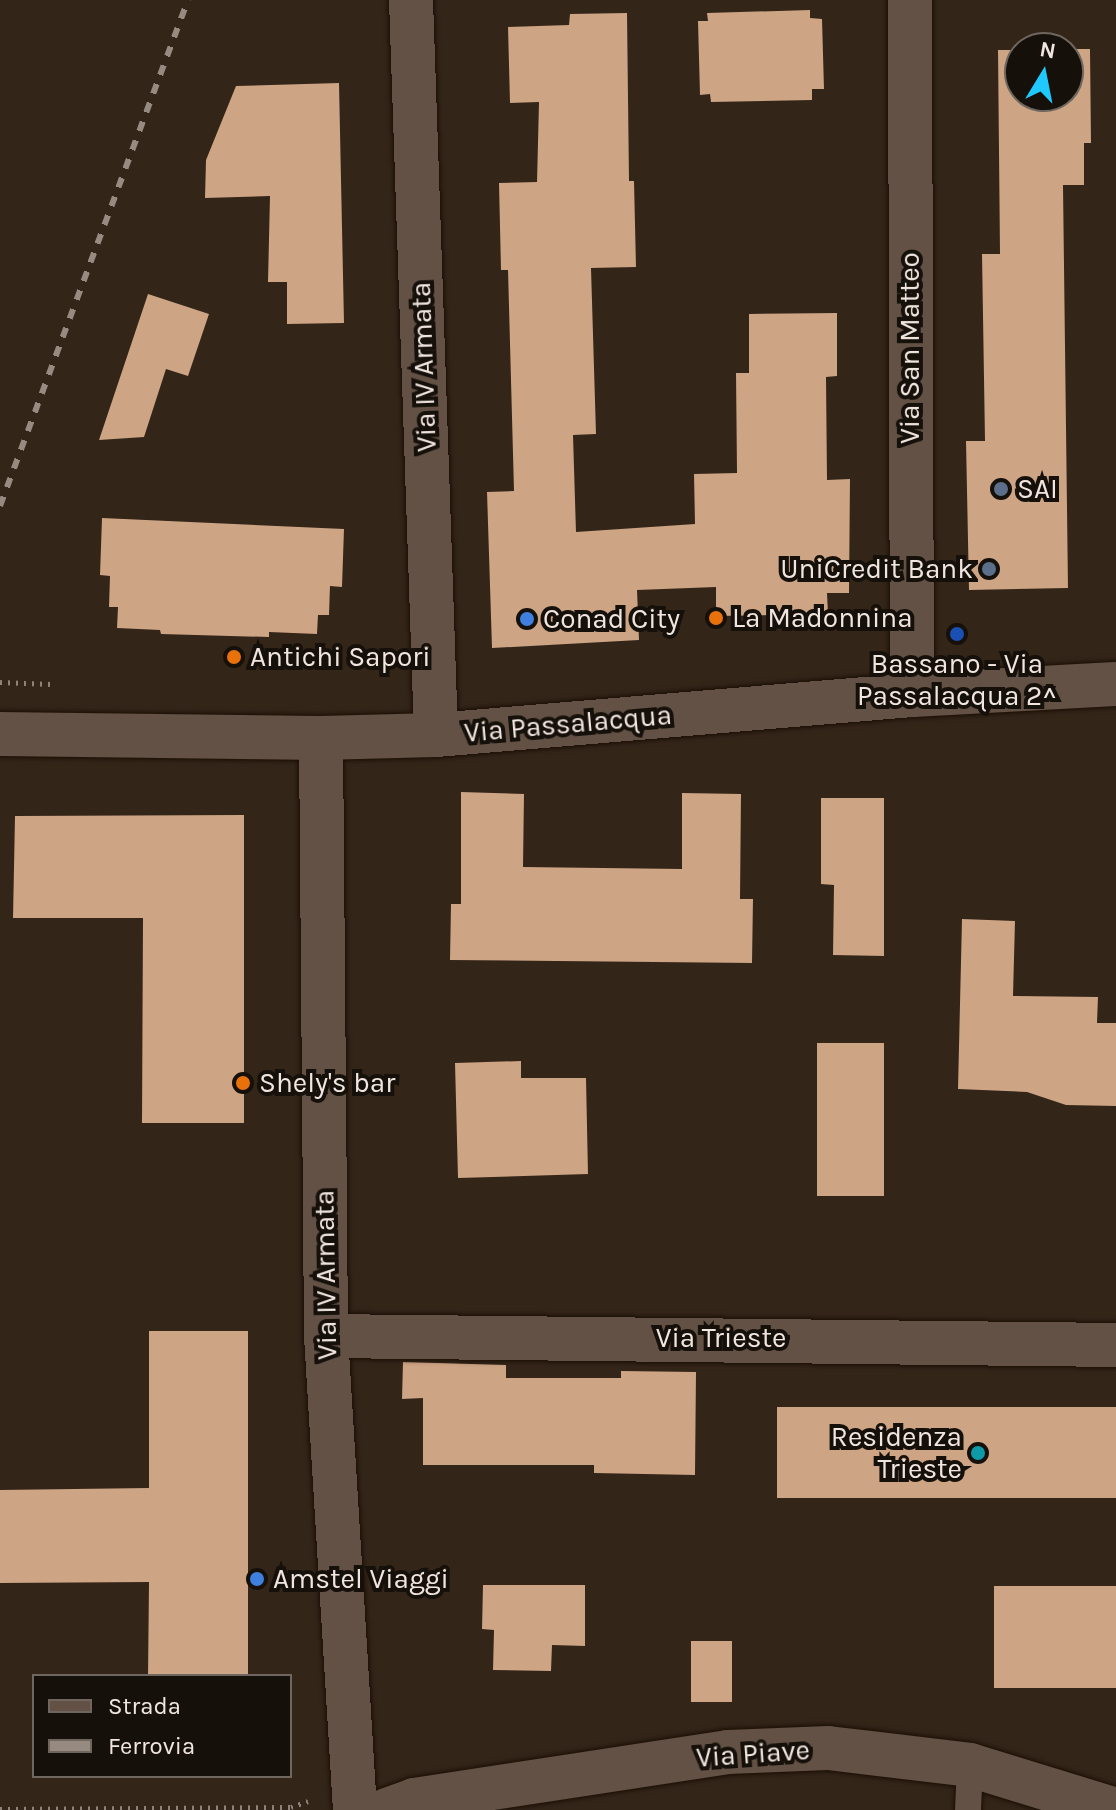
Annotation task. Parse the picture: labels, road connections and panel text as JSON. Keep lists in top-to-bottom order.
{
  "streets": {
    "street": [
      "Via San Matteo",
      "Via IV Armata",
      "Via Passalacqua",
      "Via Trieste",
      "Via Piave"
    ]
  },
  "crossings": [
    ["Via San Matteo", "Via Passalacqua"],
    ["Via IV Armata", "Via Passalacqua"],
    ["Via IV Armata", "Via Trieste"]
  ],
  "places": [
    "SAI",
    "UniCredit Bank",
    "La Madonnina",
    "Conad City",
    "Bassano - Via Passalacqua 2^",
    "Antichi Sapori",
    "Shely's bar",
    "Residenza Trieste",
    "Amstel Viaggi"
  ],
  "legend": ["Strada", "Ferrovia"],
  "north": "top"
}
